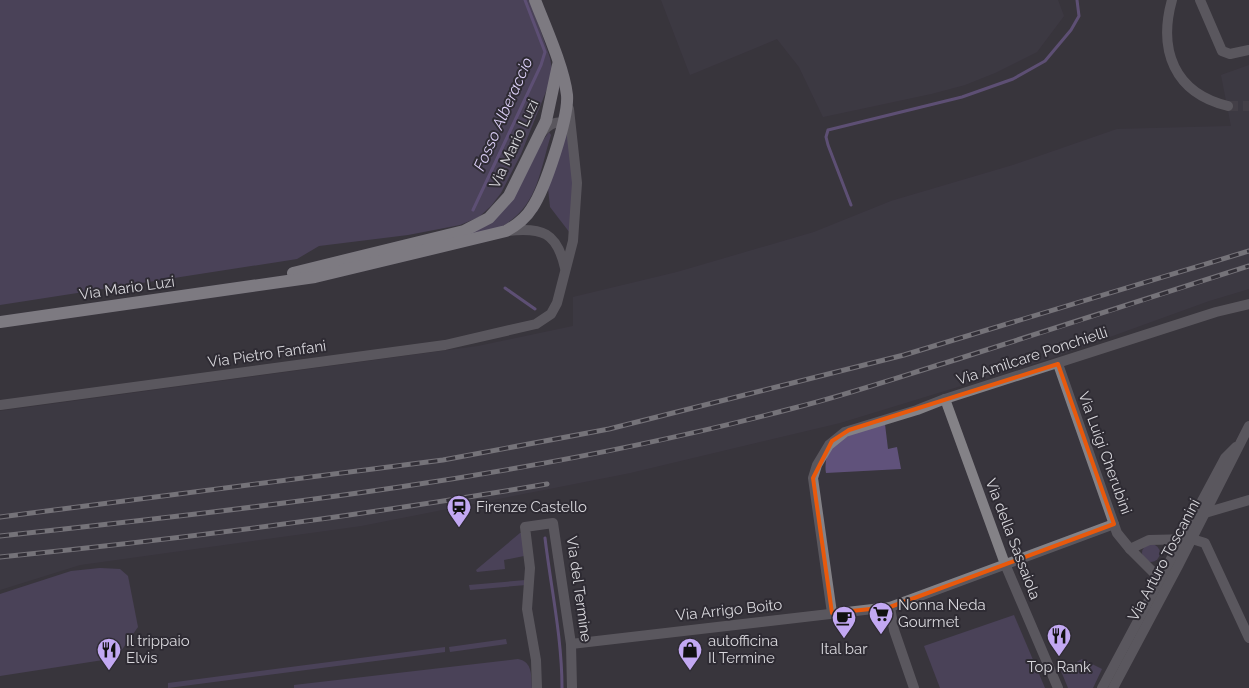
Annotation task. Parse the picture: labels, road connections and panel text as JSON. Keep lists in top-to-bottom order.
{
  "streets": {
    "main road": ["Via Mario Luzi"],
    "street": [
      "Via Pietro Fanfani",
      "Via Amilcare Ponchielli",
      "Via Luigi Cherubini",
      "Via della Sassaiola",
      "Via Arturo Toscanini",
      "Via del Termine",
      "Via Arrigo Boito"
    ]
  },
  "crossings": [
    ["Via Amilcare Ponchielli", "Via Luigi Cherubini"],
    ["Via Amilcare Ponchielli", "Via della Sassaiola"],
    ["Via Amilcare Ponchielli", "Via Arrigo Boito"],
    ["Via Luigi Cherubini", "Via Arturo Toscanini"],
    ["Via Luigi Cherubini", "Via Arrigo Boito"],
    ["Via della Sassaiola", "Via Arrigo Boito"],
    ["Via del Termine", "Via Arrigo Boito"]
  ],
  "water": ["Fosso Alberaccio"],
  "places": {
    "station": ["Firenze Castello"],
    "supermarket": ["Nonna Neda Gourmet"],
    "cafe": ["Ital bar"],
    "restaurant": ["Top Rank", "Il trippaio Elvis"],
    "shop": ["autofficina Il Termine"]
  }
}
